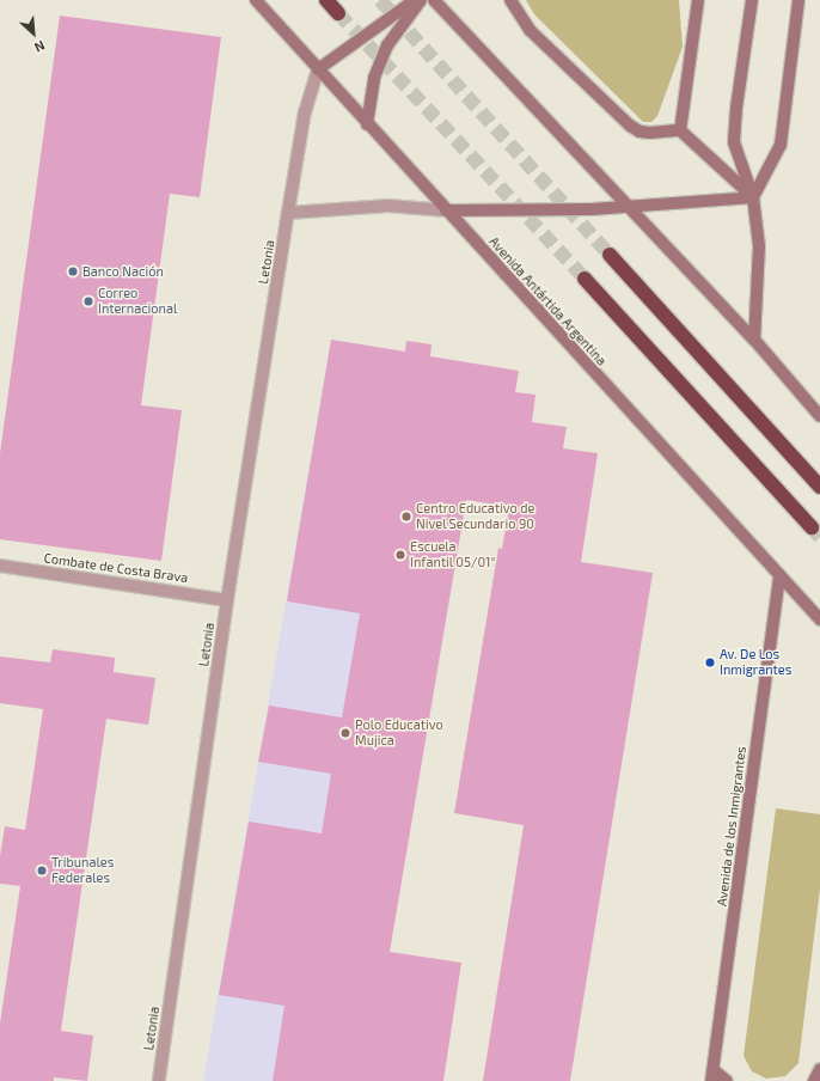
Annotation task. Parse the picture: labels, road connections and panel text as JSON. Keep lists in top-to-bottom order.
{
  "streets": {
    "main road": ["Avenida Antártida Argentina", "Avenida de los Inmigrantes"],
    "street": ["Letonia", "Combate de Costa Brava"]
  },
  "crossings": [
    ["Letonia", "Avenida Antártida Argentina"],
    ["Letonia", "Combate de Costa Brava"],
    ["Avenida Antártida Argentina", "Avenida de los Inmigrantes"]
  ],
  "places": [
    "Banco Nación",
    "Correo Internacional",
    "Centro Educativo de Nivel Secundario 90",
    "Escuela Infantil 05/01°",
    "Av. De Los Inmigrantes",
    "Polo Educativo Mujica",
    "Tribunales Federales"
  ],
  "north": "bottom right"
}
